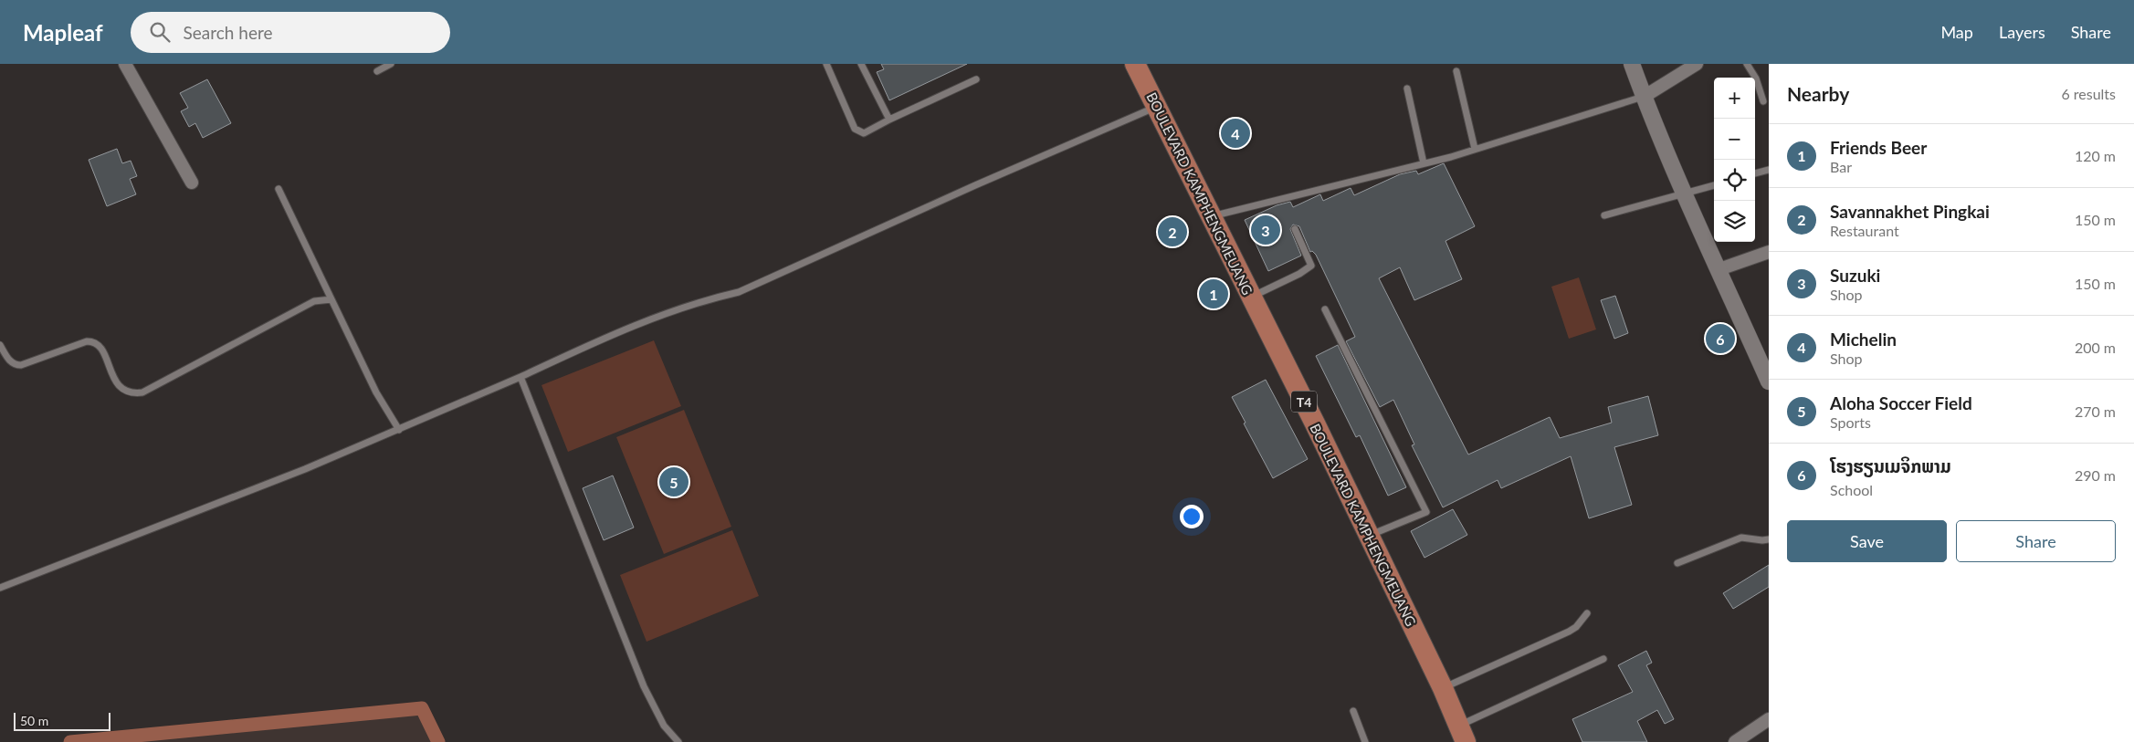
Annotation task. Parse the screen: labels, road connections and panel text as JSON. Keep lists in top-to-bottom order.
{
  "streets": {
    "main road": ["BOULEVARD KAMPHENGMEUANG", "T4"]
  },
  "scale_bar": "50 m",
  "page": {
    "header": "Mapleaf",
    "search": "Search here",
    "nav": ["Map", "Layers", "Share"],
    "heading": ["Nearby", "6 results"],
    "map_buttons": ["+", "−"],
    "pins": [
      "4",
      "3",
      "2",
      "1",
      "6",
      "5"
    ],
    "list": [
      {
        "mark": "1",
        "name": "Friends Beer",
        "note": "Bar",
        "value": "120 m"
      },
      {
        "mark": "2",
        "name": "Savannakhet Pingkai",
        "note": "Restaurant",
        "value": "150 m"
      },
      {
        "mark": "3",
        "name": "Suzuki",
        "note": "Shop",
        "value": "150 m"
      },
      {
        "mark": "4",
        "name": "Michelin",
        "note": "Shop",
        "value": "200 m"
      },
      {
        "mark": "5",
        "name": "Aloha Soccer Field",
        "note": "Sports",
        "value": "270 m"
      },
      {
        "mark": "6",
        "name": "ໂຮງຮຽນເມຈິກພາມ",
        "note": "School",
        "value": "290 m"
      }
    ],
    "buttons": ["Save", "Share"],
    "scale": "50 m"
  }
}
